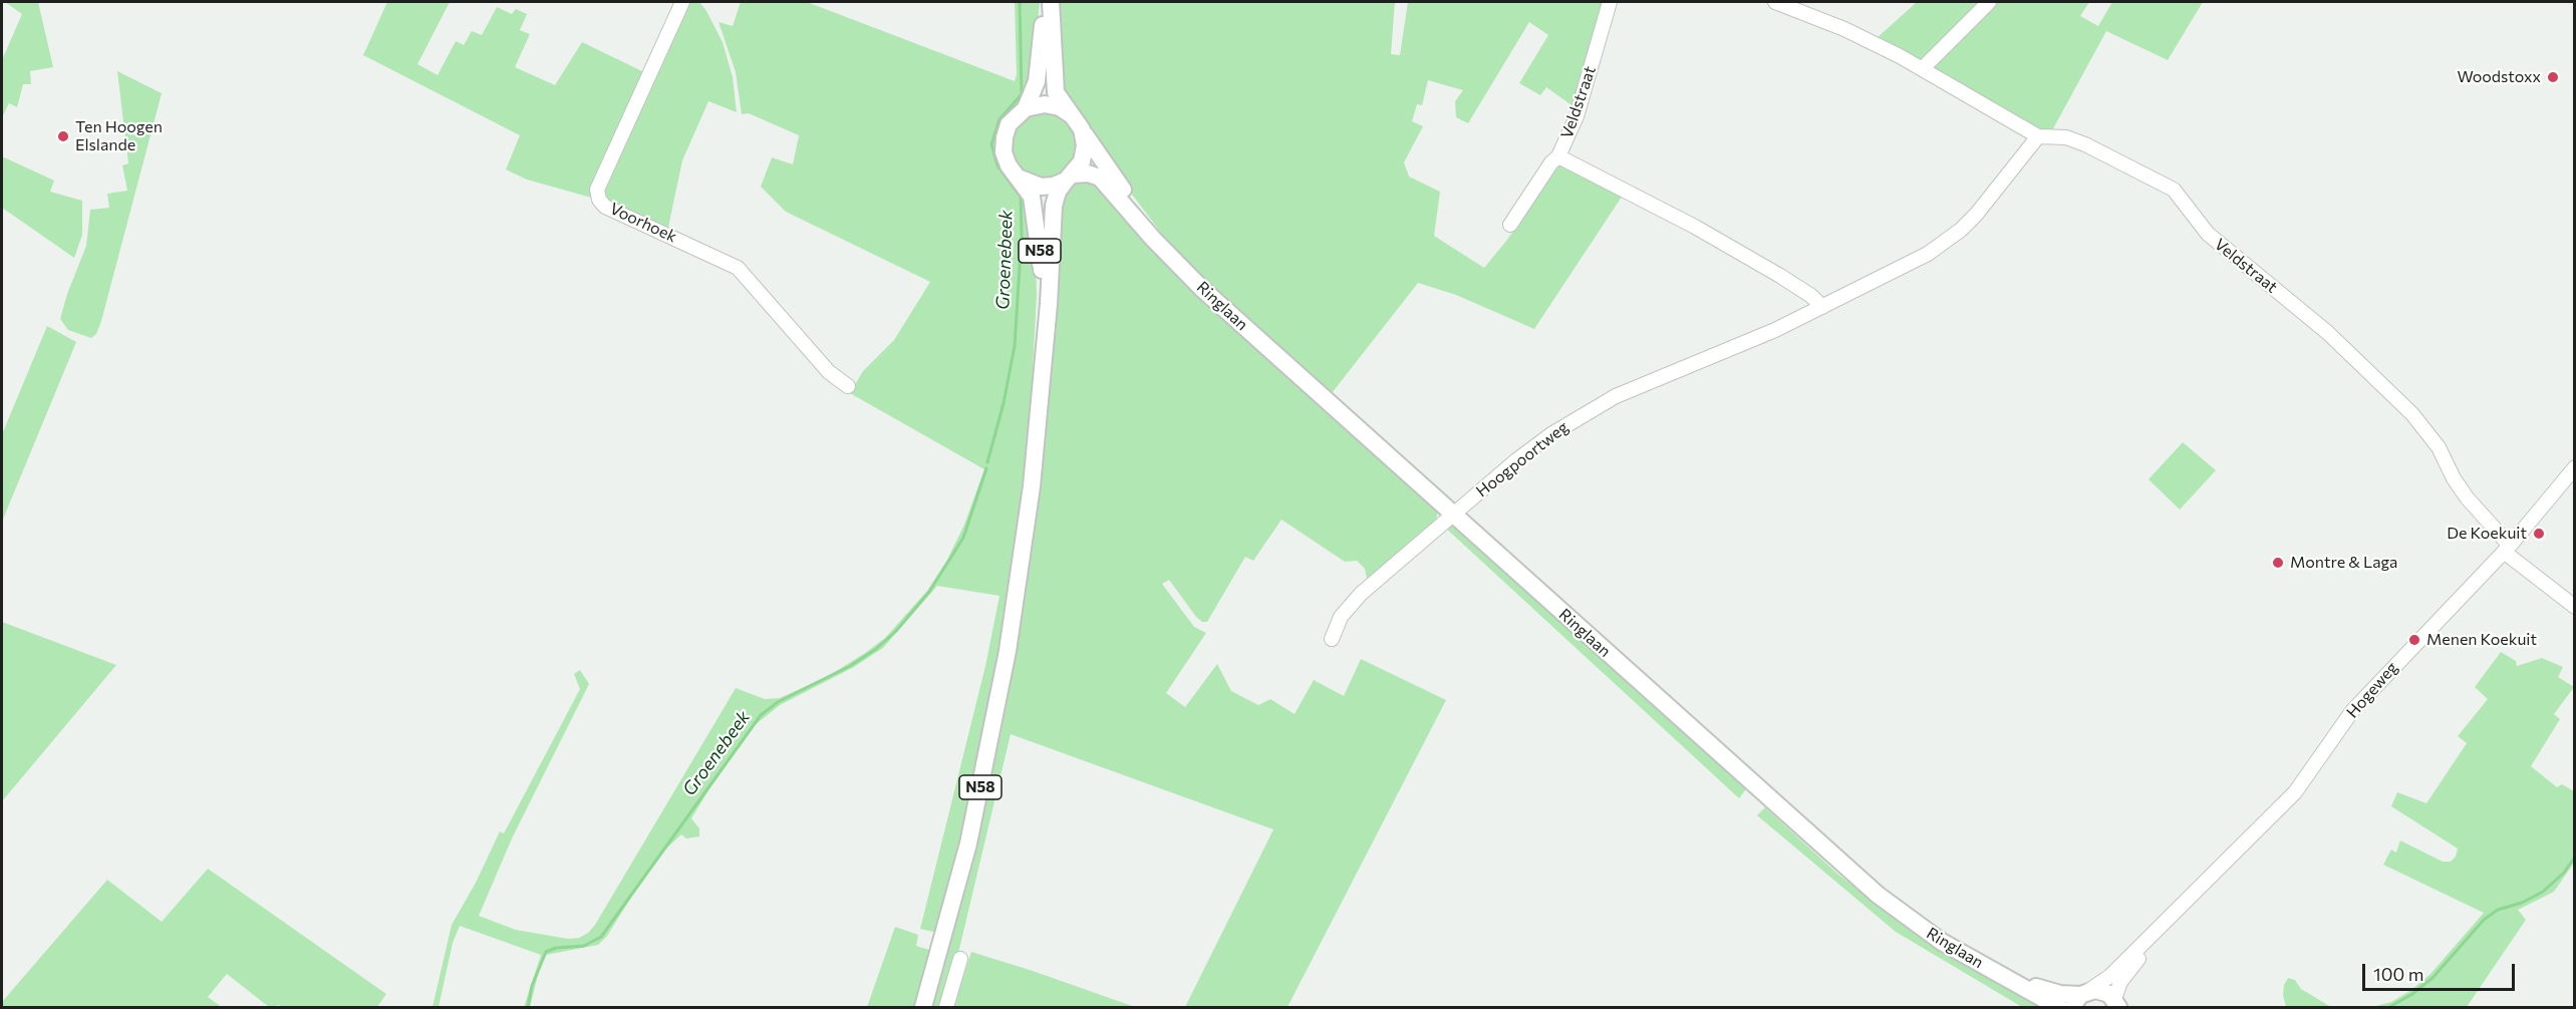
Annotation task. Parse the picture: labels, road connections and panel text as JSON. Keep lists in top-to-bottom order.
{
  "streets": {
    "main road": ["N58", "Ringlaan"],
    "street": [
      "Veldstraat",
      "Voorhoek",
      "Hoogpoortweg",
      "Hogeweg"
    ]
  },
  "crossings": [
    ["Veldstraat", "Hoogpoortweg"],
    ["Veldstraat", "Hogeweg"],
    ["N58", "Ringlaan"],
    ["Ringlaan", "Hoogpoortweg"],
    ["Ringlaan", "Hogeweg"]
  ],
  "water": ["Groenebeek"],
  "places": [
    "Woodstoxx",
    "Ten Hoogen Elslande",
    "De Koekuit",
    "Montre & Laga",
    "Menen Koekuit"
  ],
  "scale_bar": "100 m"
}
